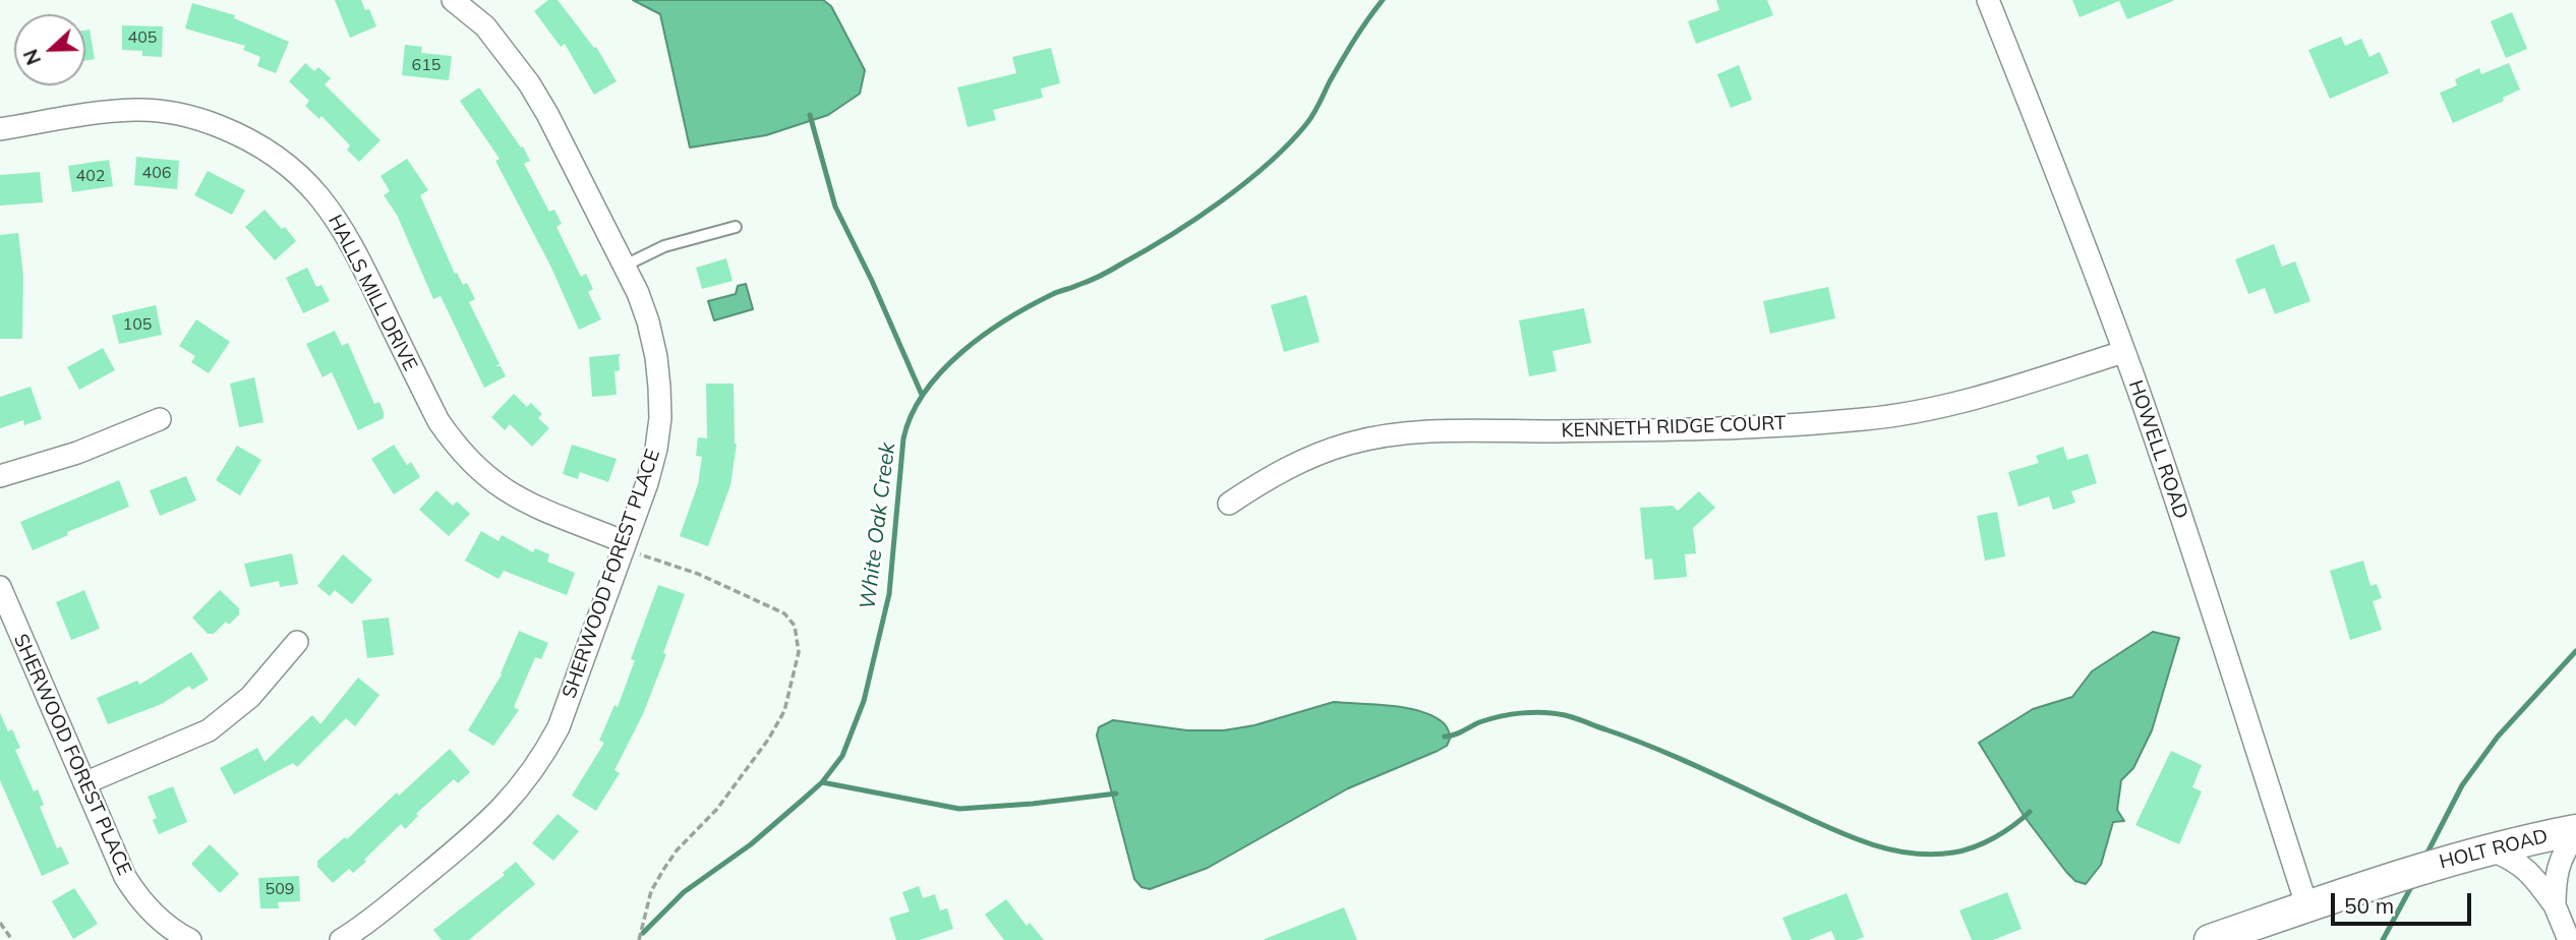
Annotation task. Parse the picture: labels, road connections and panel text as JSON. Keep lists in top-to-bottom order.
{
  "streets": {
    "street": [
      "HALLS MILL DRIVE",
      "KENNETH RIDGE COURT",
      "HOWELL ROAD",
      "SHERWOOD FOREST PLACE",
      "HOLT ROAD"
    ]
  },
  "crossings": [
    ["HALLS MILL DRIVE", "SHERWOOD FOREST PLACE"],
    ["KENNETH RIDGE COURT", "HOWELL ROAD"],
    ["HOWELL ROAD", "HOLT ROAD"]
  ],
  "water": ["White Oak Creek"],
  "house_numbers": [
    "405",
    "615",
    "406",
    "402",
    "105",
    "509"
  ],
  "scale_bar": "50 m",
  "north": "left"
}
